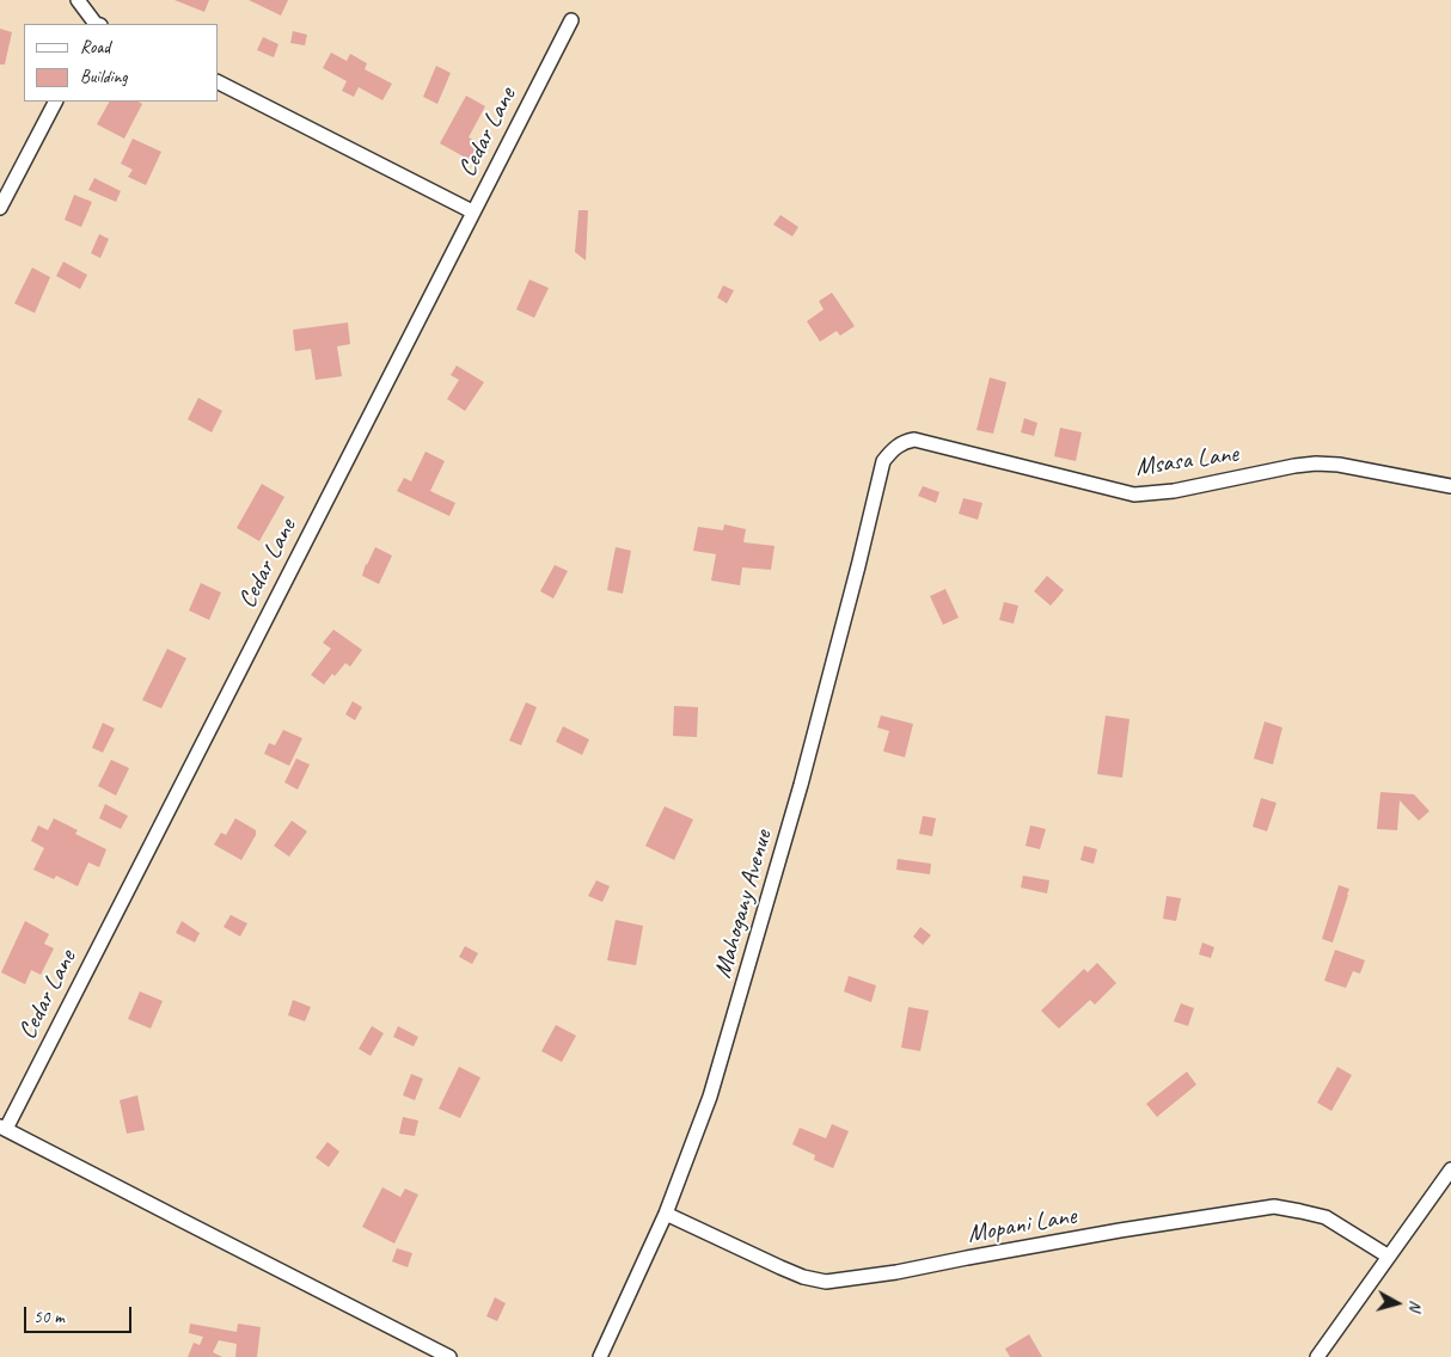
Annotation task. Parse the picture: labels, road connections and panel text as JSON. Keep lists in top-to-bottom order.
{
  "streets": {
    "street": [
      "Cedar Lane",
      "Msasa Lane",
      "Mahogany Avenue",
      "Mopani Lane"
    ]
  },
  "crossings": [
    ["Msasa Lane", "Mahogany Avenue"],
    ["Mahogany Avenue", "Mopani Lane"]
  ],
  "legend": ["Road", "Building"],
  "scale_bar": "50 m",
  "north": "right"
}
